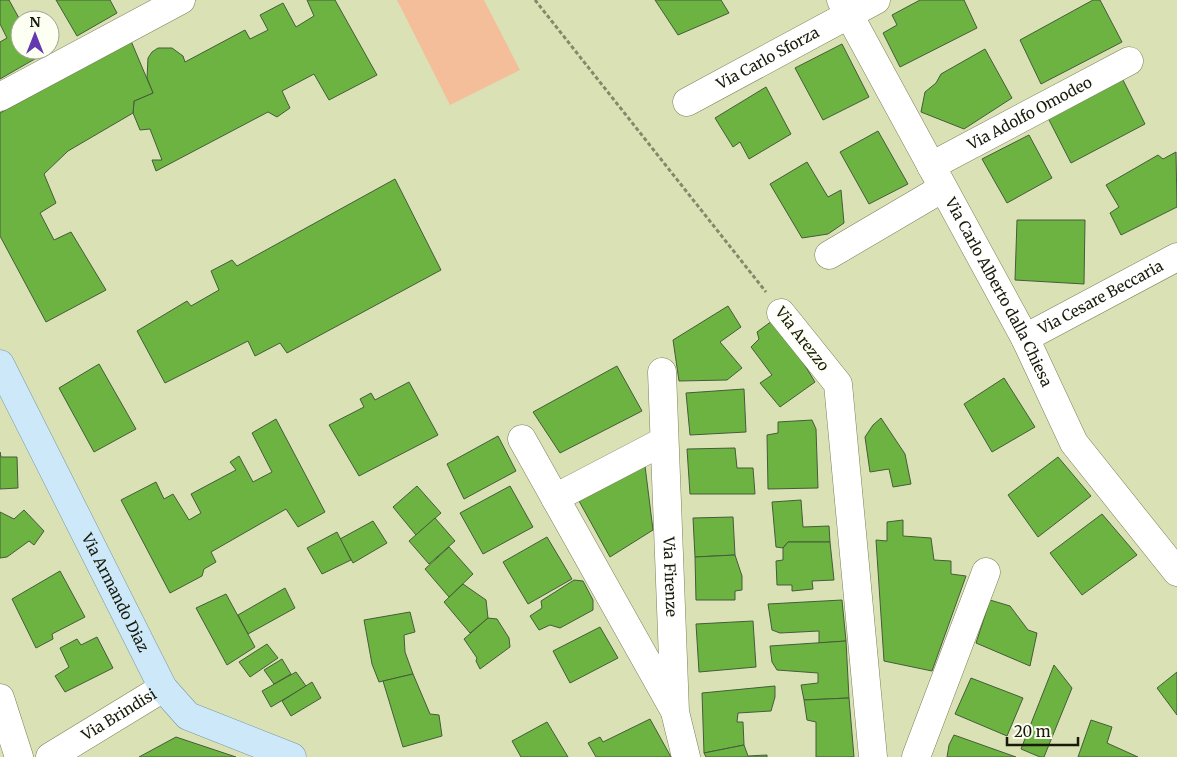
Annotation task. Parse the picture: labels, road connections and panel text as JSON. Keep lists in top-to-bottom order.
{
  "streets": {
    "main road": ["Via Armando Diaz"],
    "street": [
      "Via Carlo Sforza",
      "Via Adolfo Omodeo",
      "Via Carlo Alberto dalla Chiesa",
      "Via Cesare Beccaria",
      "Via Arezzo",
      "Via Firenze",
      "Via Brindisi"
    ]
  },
  "crossings": [
    ["Via Carlo Sforza", "Via Carlo Alberto dalla Chiesa"],
    ["Via Adolfo Omodeo", "Via Carlo Alberto dalla Chiesa"],
    ["Via Carlo Alberto dalla Chiesa", "Via Cesare Beccaria"],
    ["Via Armando Diaz", "Via Brindisi"]
  ],
  "scale_bar": "20 m",
  "north": "top"
}
